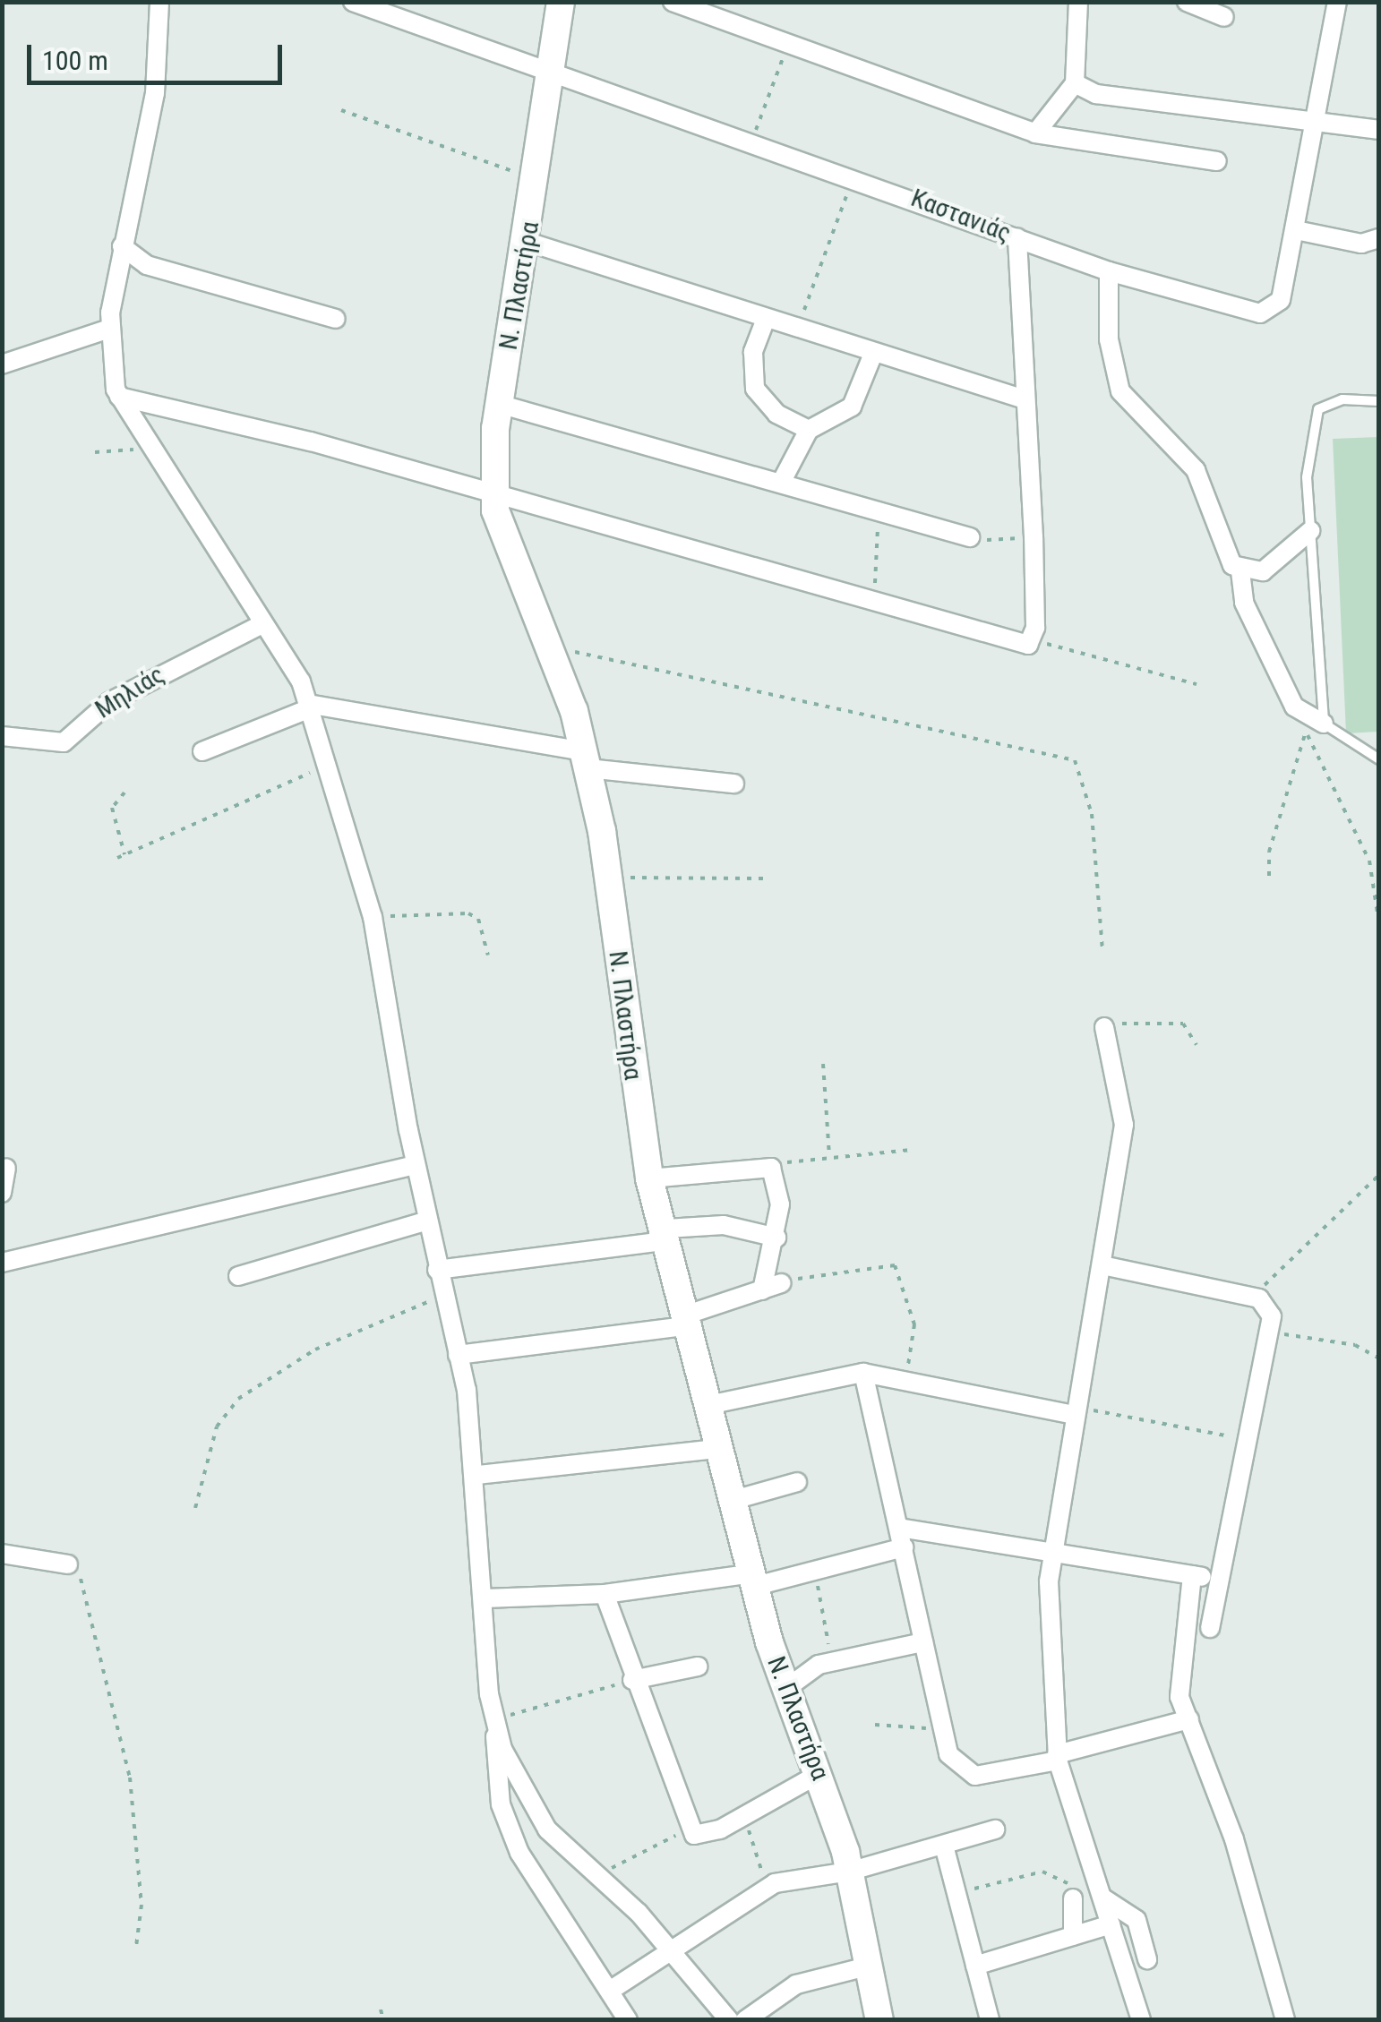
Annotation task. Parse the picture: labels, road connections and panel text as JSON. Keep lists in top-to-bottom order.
{
  "streets": {
    "street": ["Καστανιάς", "Ν. Πλαστήρα", "Μηλιάς"]
  },
  "crossings": [
    ["Καστανιάς", "Ν. Πλαστήρα"]
  ],
  "scale_bar": "100 m"
}
